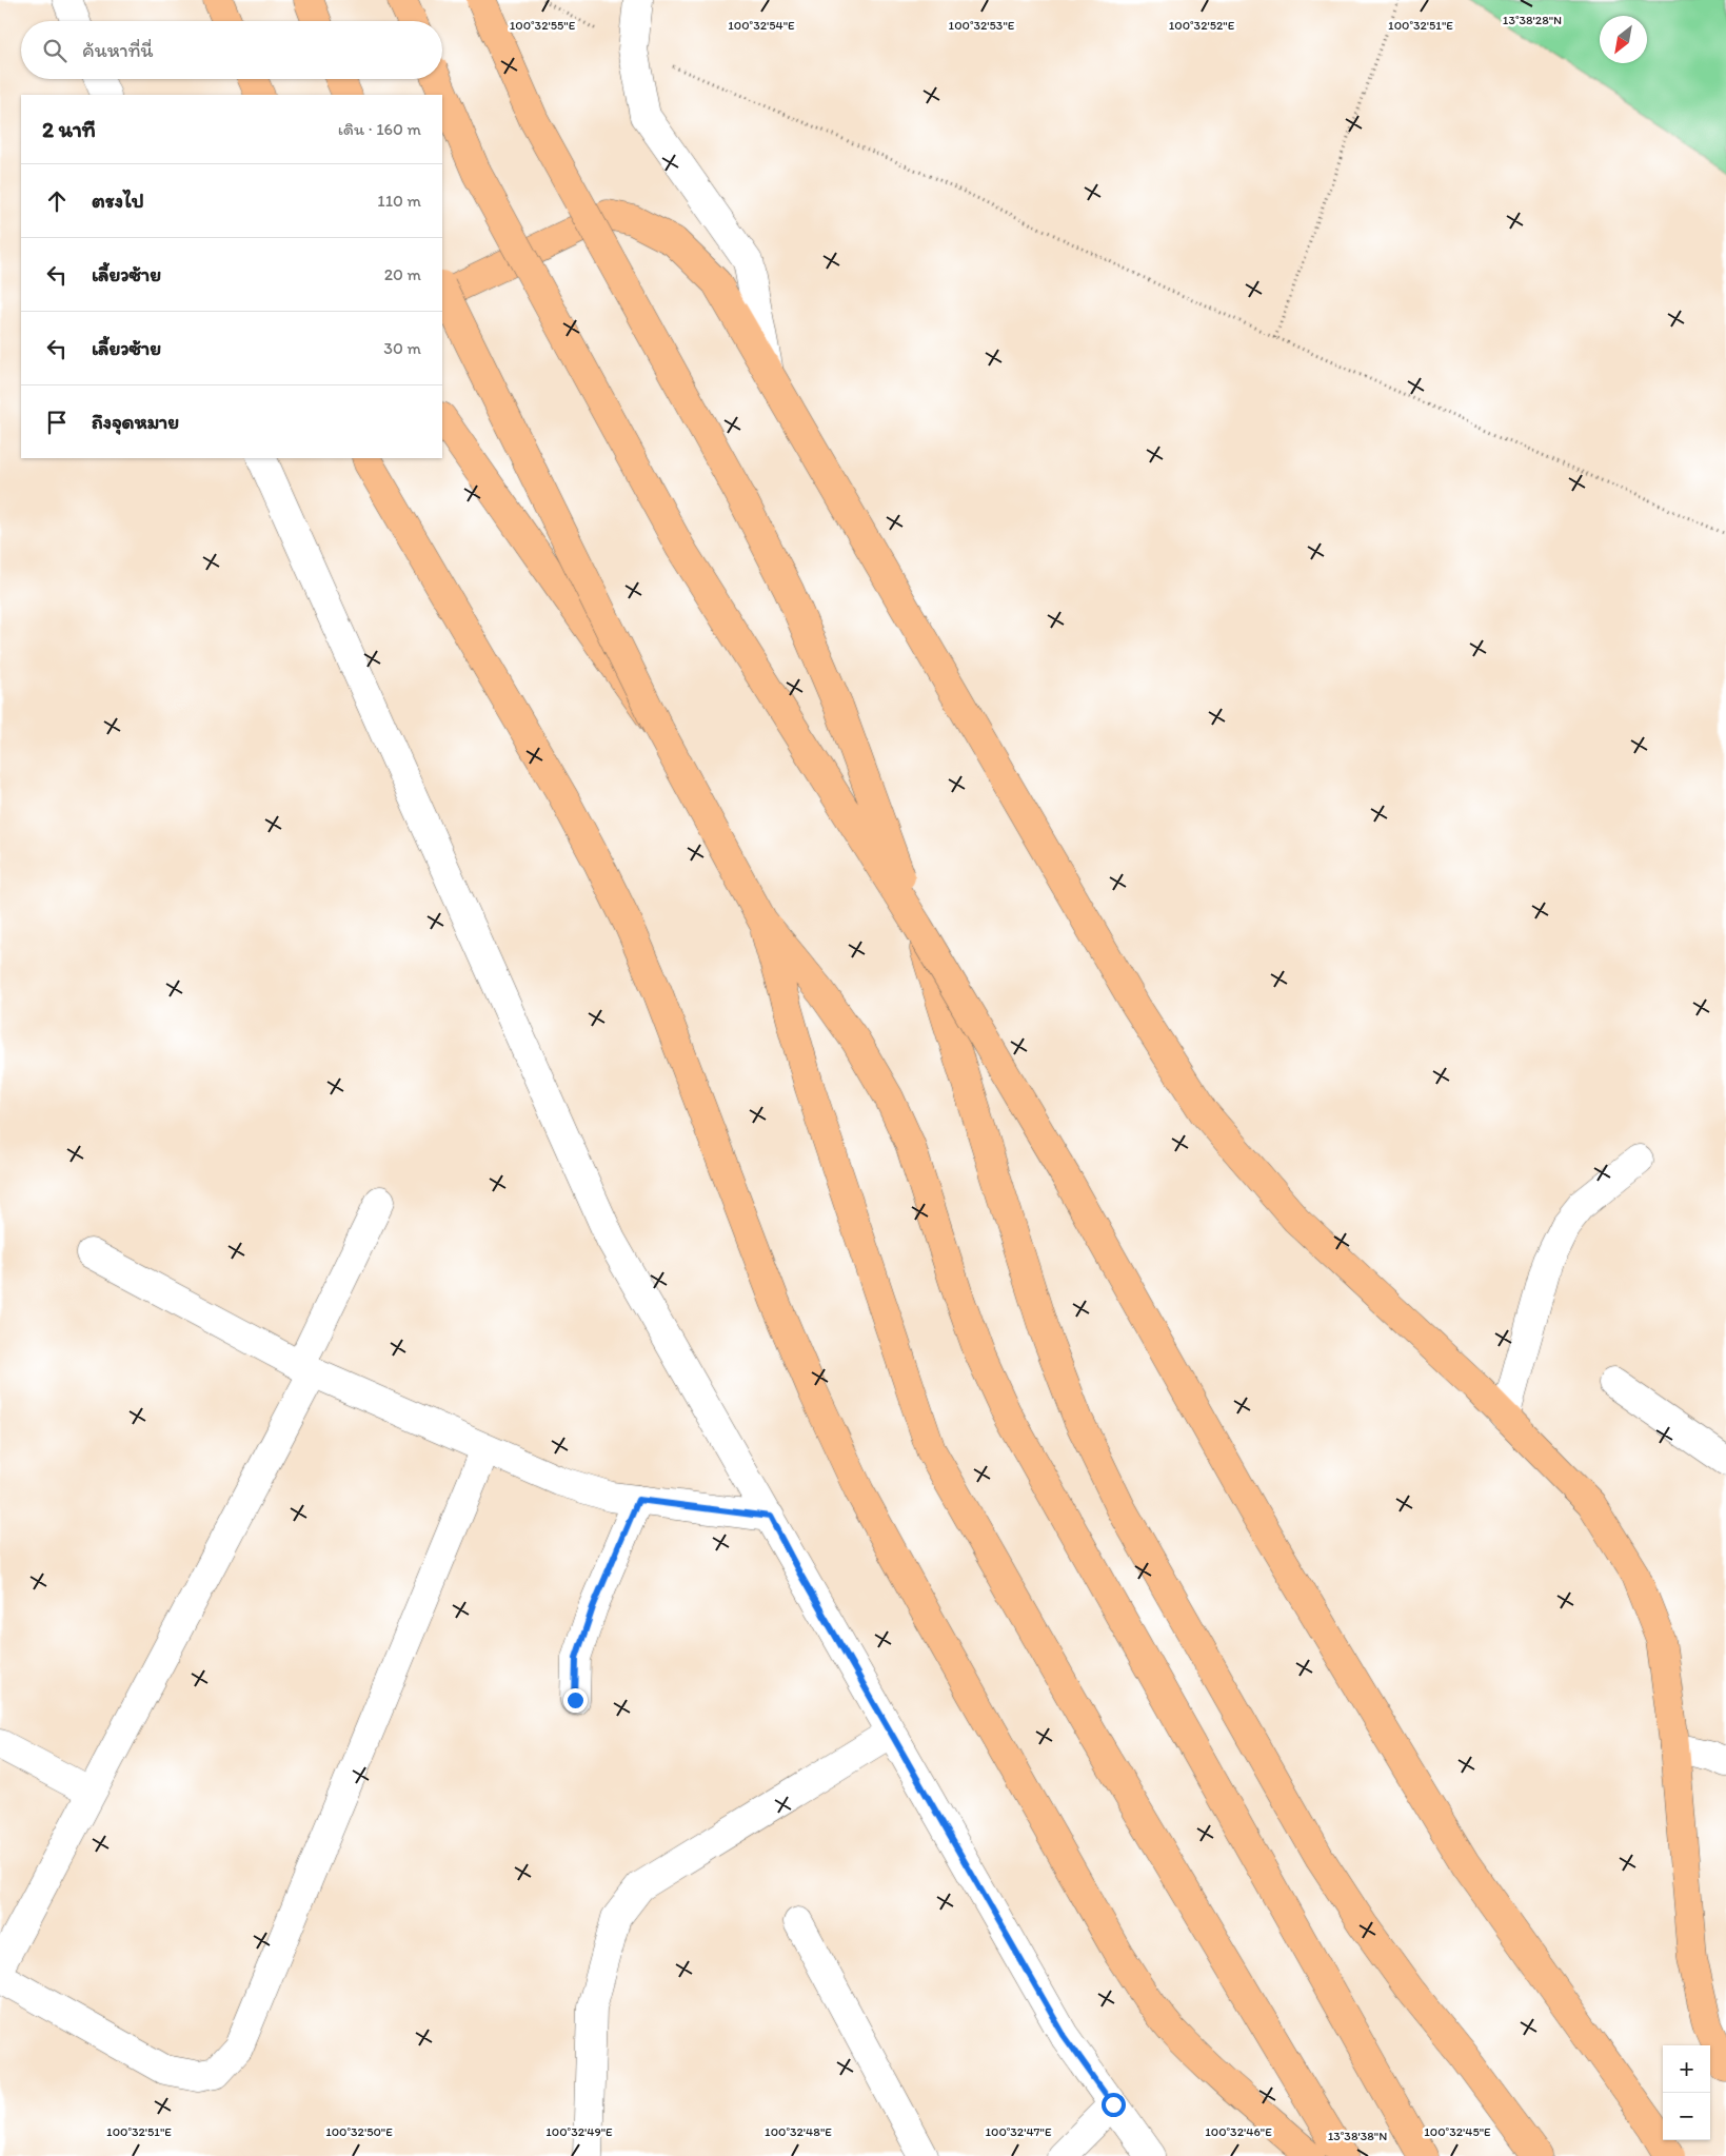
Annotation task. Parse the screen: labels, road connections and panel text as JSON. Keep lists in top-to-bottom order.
{
  "north": "bottom left",
  "page": {
    "search": "ค้นหาที่นี่",
    "heading": ["2 นาที", "เดิน · 160 m"],
    "list": [
      ["ตรงไป", "110 m"],
      ["เลี้ยวซ้าย", "20 m"],
      ["เลี้ยวซ้าย", "30 m"],
      "ถึงจุดหมาย"
    ],
    "map_buttons": ["+", "−"]
  },
  "coordinates": [
    "13°38'28\"N",
    "100°32'55\"E",
    "100°32'54\"E",
    "100°32'53\"E",
    "100°32'52\"E",
    "100°32'51\"E",
    "100°32'50\"E",
    "100°32'49\"E",
    "100°32'48\"E",
    "100°32'47\"E",
    "100°32'46\"E",
    "100°32'45\"E",
    "13°38'38\"N"
  ]
}
